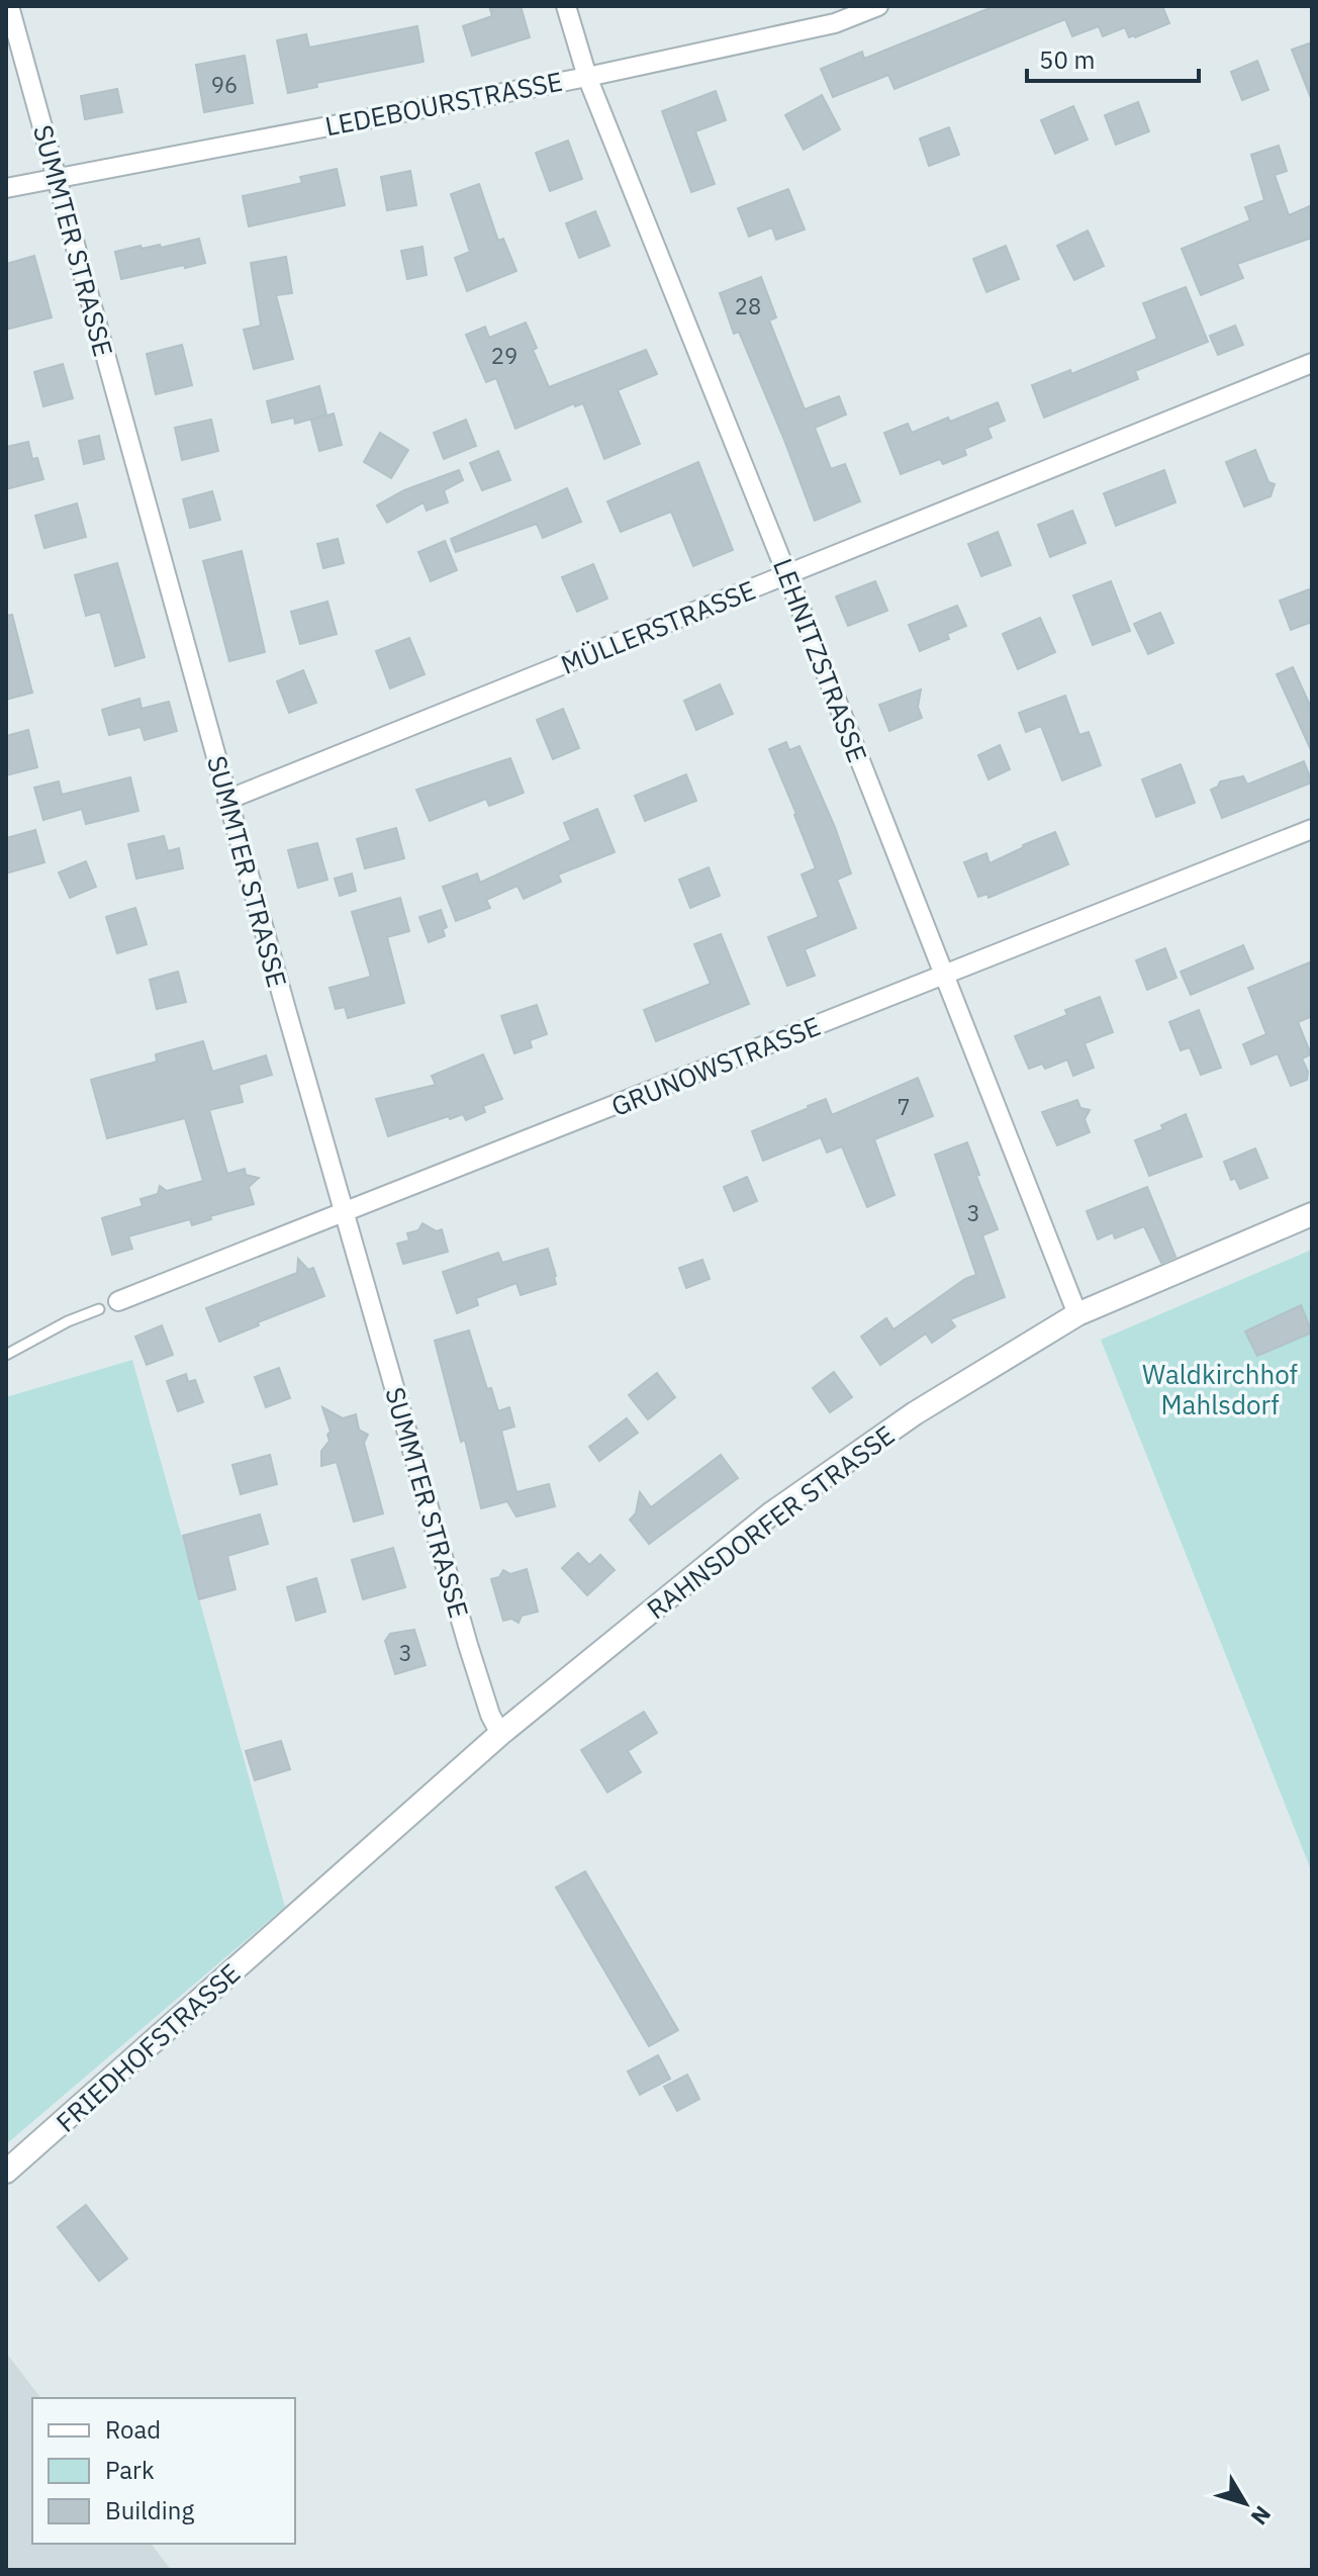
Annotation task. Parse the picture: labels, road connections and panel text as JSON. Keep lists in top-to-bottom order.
{
  "streets": {
    "street": [
      "LEDEBOURSTRASSE",
      "SUMMTER STRASSE",
      "MÜLLERSTRASSE",
      "LEHNITZSTRASSE",
      "GRUNOWSTRASSE",
      "RAHNSDORFER STRASSE",
      "FRIEDHOFSTRASSE"
    ]
  },
  "crossings": [
    ["LEDEBOURSTRASSE", "SUMMTER STRASSE"],
    ["LEDEBOURSTRASSE", "LEHNITZSTRASSE"],
    ["SUMMTER STRASSE", "MÜLLERSTRASSE"],
    ["SUMMTER STRASSE", "GRUNOWSTRASSE"],
    ["SUMMTER STRASSE", "RAHNSDORFER STRASSE"],
    ["MÜLLERSTRASSE", "LEHNITZSTRASSE"],
    ["LEHNITZSTRASSE", "GRUNOWSTRASSE"],
    ["LEHNITZSTRASSE", "RAHNSDORFER STRASSE"],
    ["RAHNSDORFER STRASSE", "FRIEDHOFSTRASSE"]
  ],
  "parks": ["Waldkirchhof Mahlsdorf"],
  "house_numbers": [
    "96",
    "28",
    "29",
    "7",
    "3",
    "3"
  ],
  "legend": ["Road", "Park", "Building"],
  "scale_bar": "50 m",
  "north": "bottom right"
}
